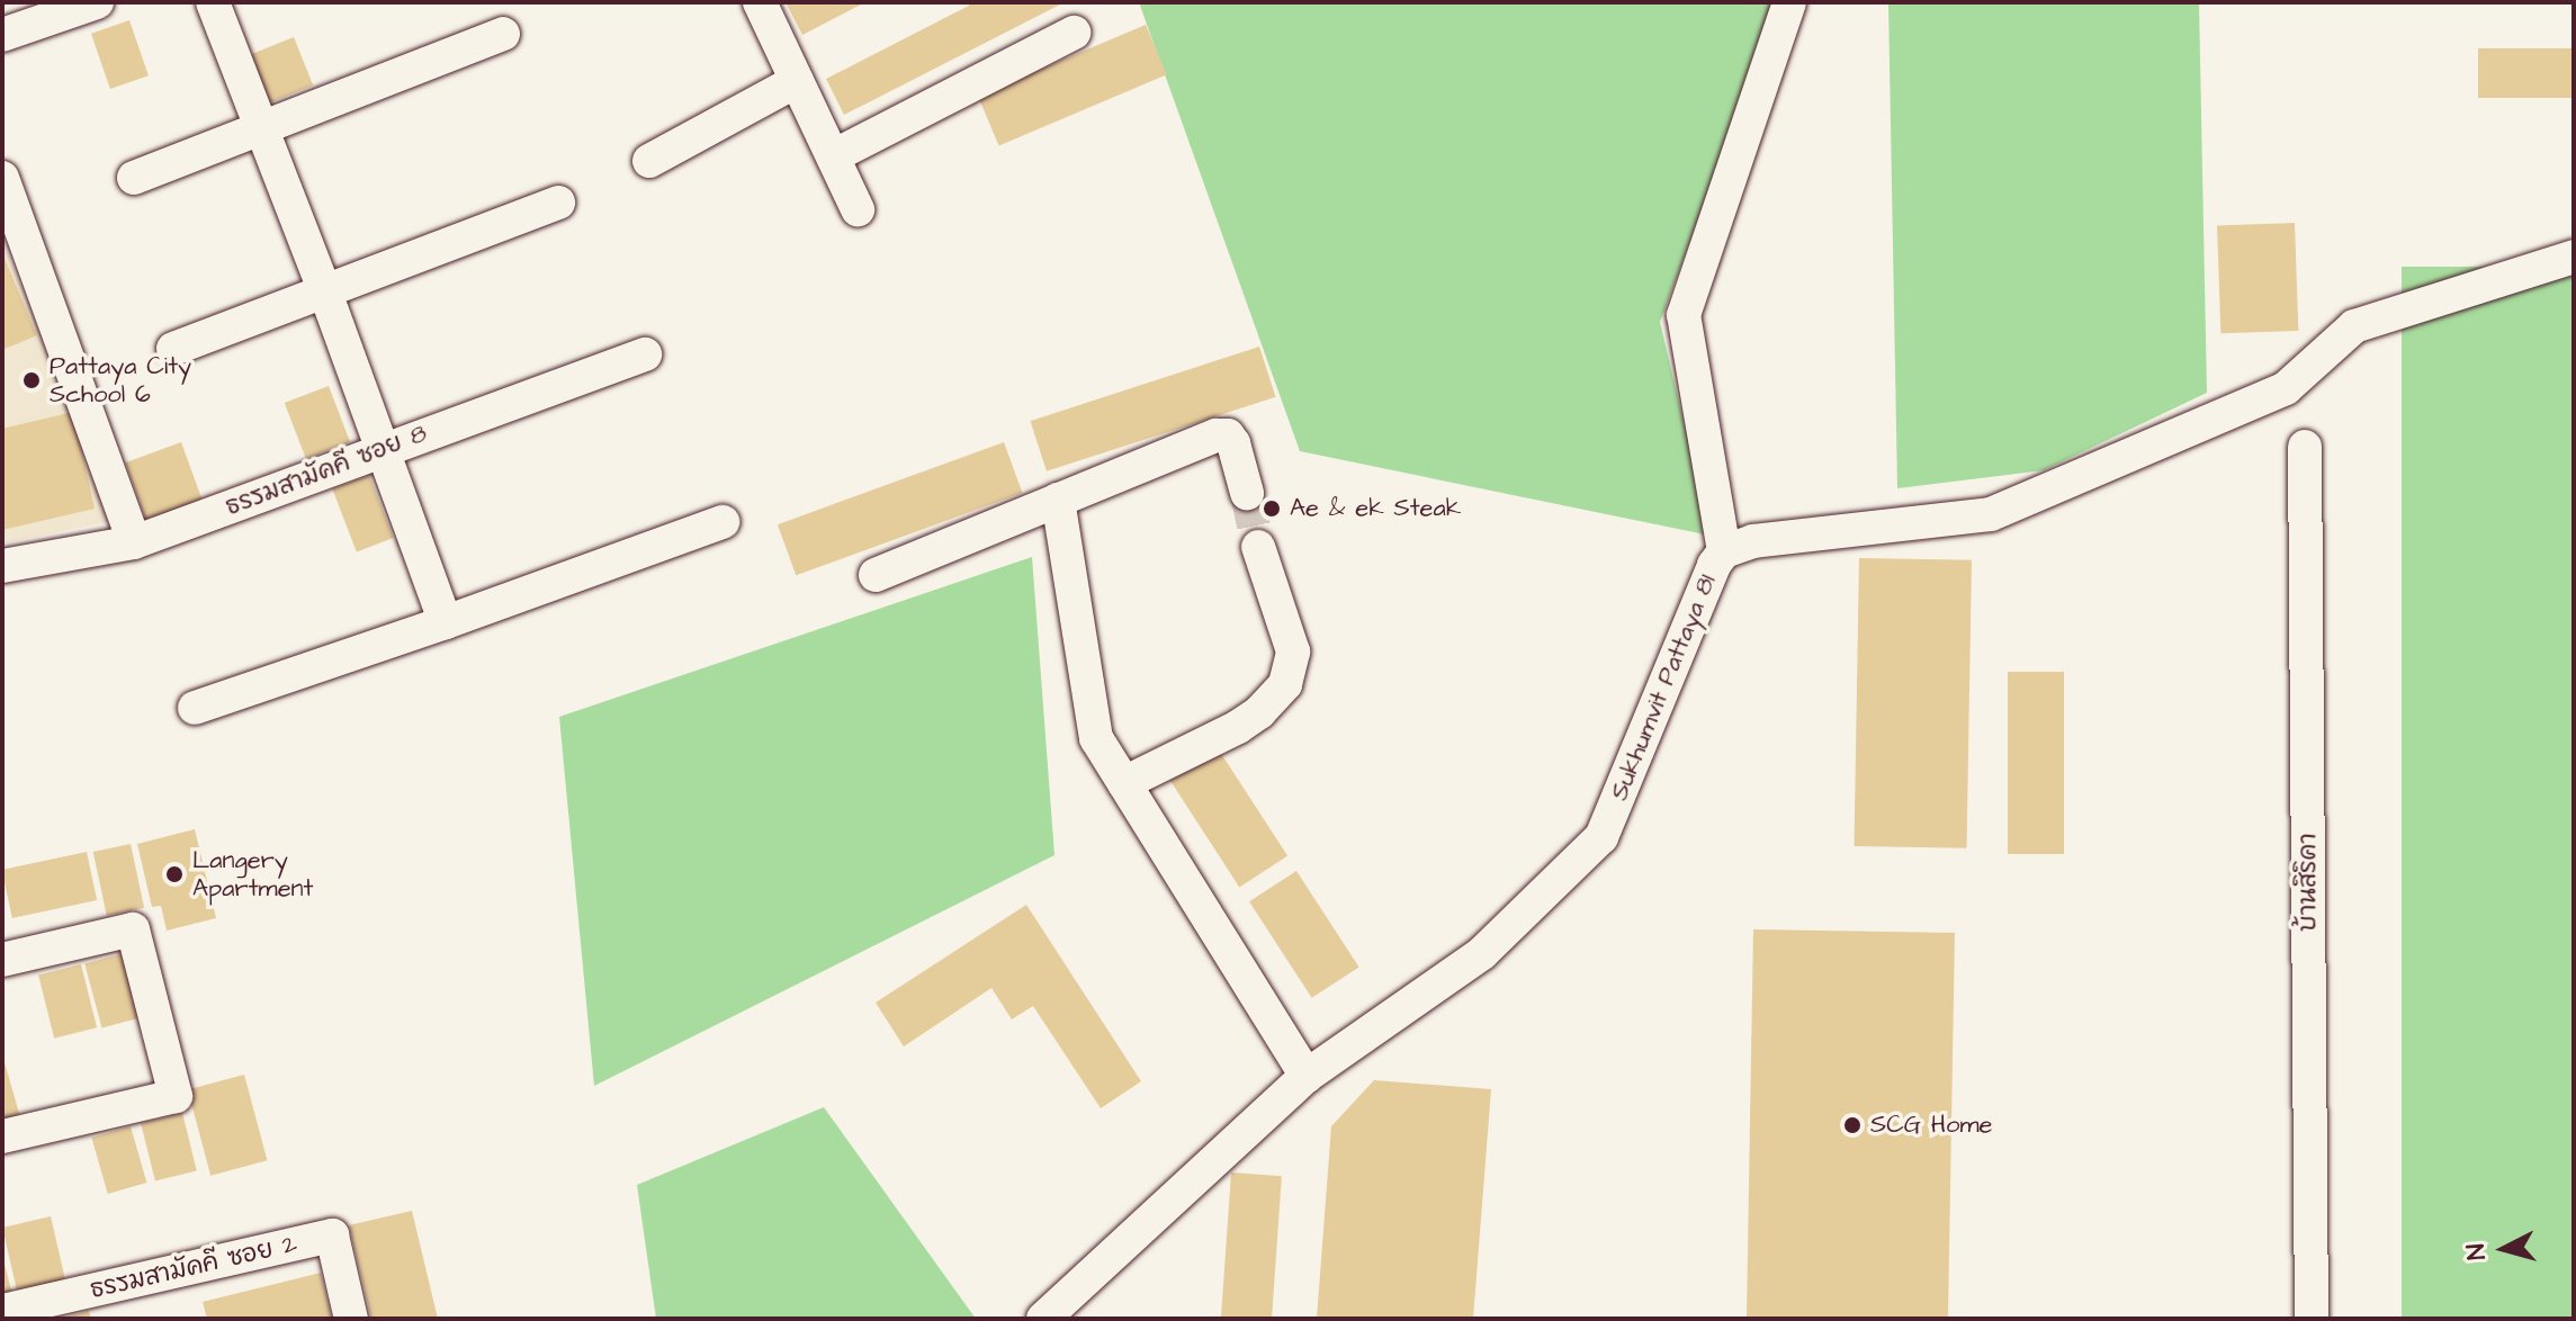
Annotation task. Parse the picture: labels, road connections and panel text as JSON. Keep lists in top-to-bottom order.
{
  "streets": {
    "street": [
      "ธรรมสามัคคี ซอย 8",
      "Sukhumvit Pattaya 81",
      "บ้านสิริคา",
      "ธรรมสามัคคี ซอย 2"
    ]
  },
  "places": [
    "Pattaya City School 6",
    "Ae & ek Steak",
    "Langery Apartment",
    "SCG Home"
  ],
  "north": "left"
}
